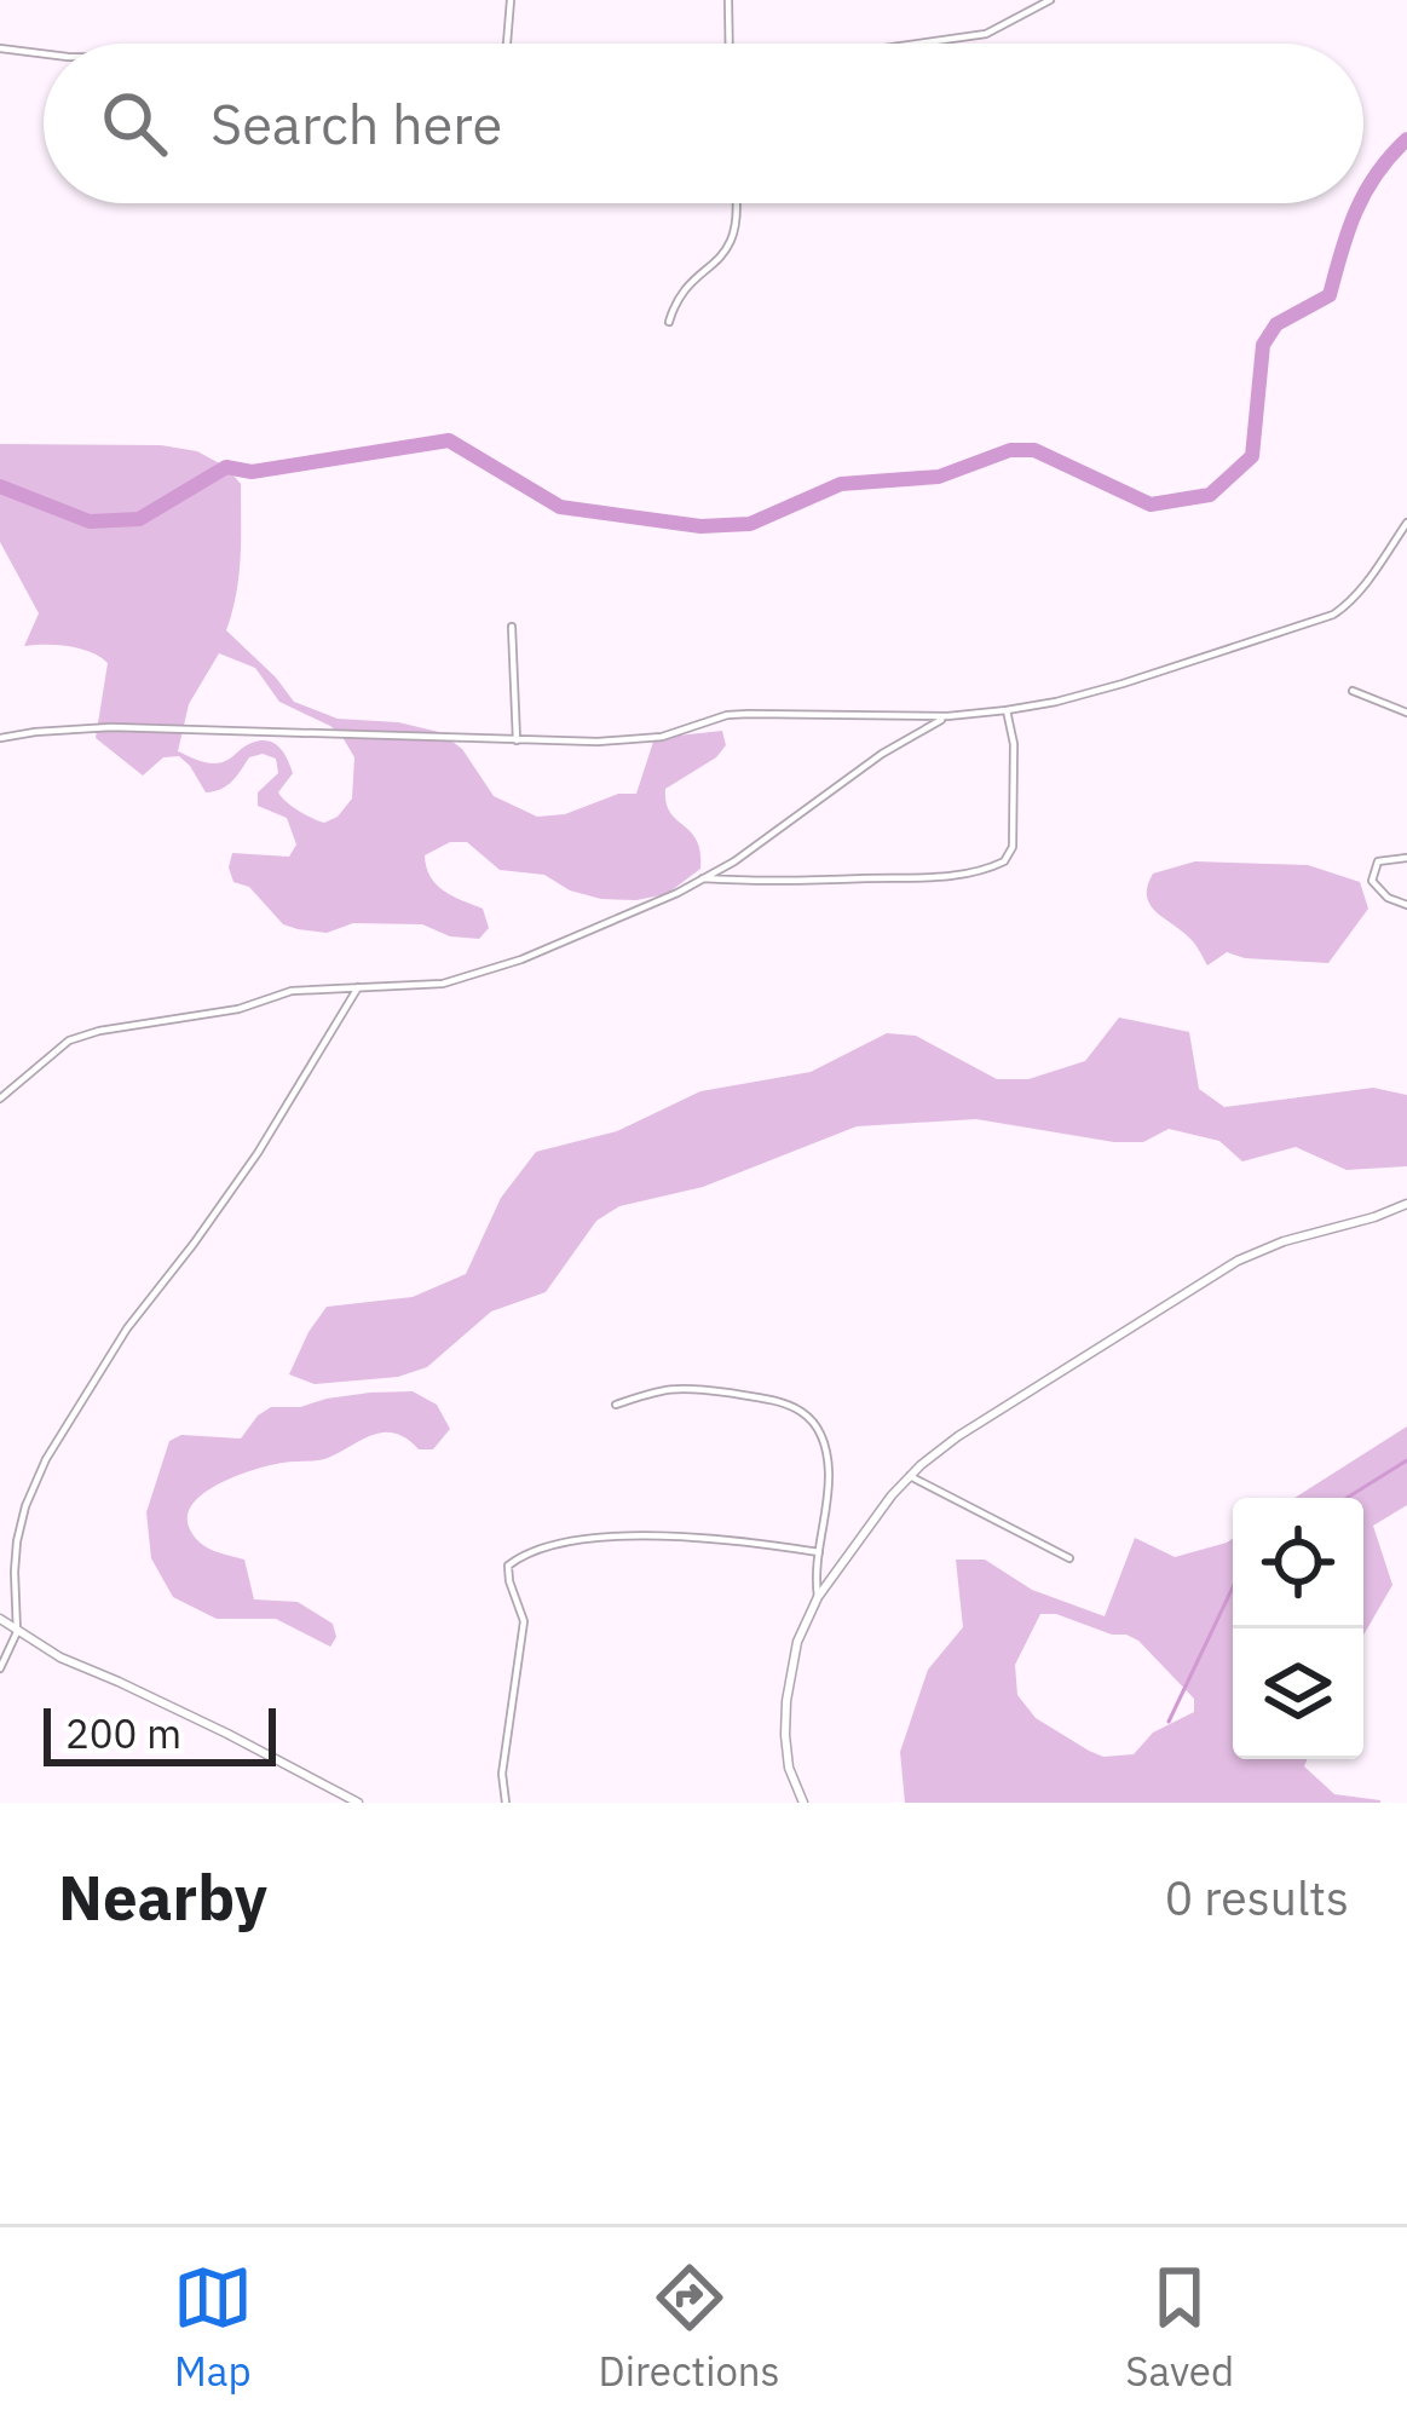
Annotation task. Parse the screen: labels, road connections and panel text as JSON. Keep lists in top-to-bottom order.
{
  "scale_bar": "200 m",
  "page": {
    "search": "Search here",
    "scale": "200 m",
    "heading": ["Nearby", "0 results"],
    "nav": ["Map", "Directions", "Saved"]
  }
}
